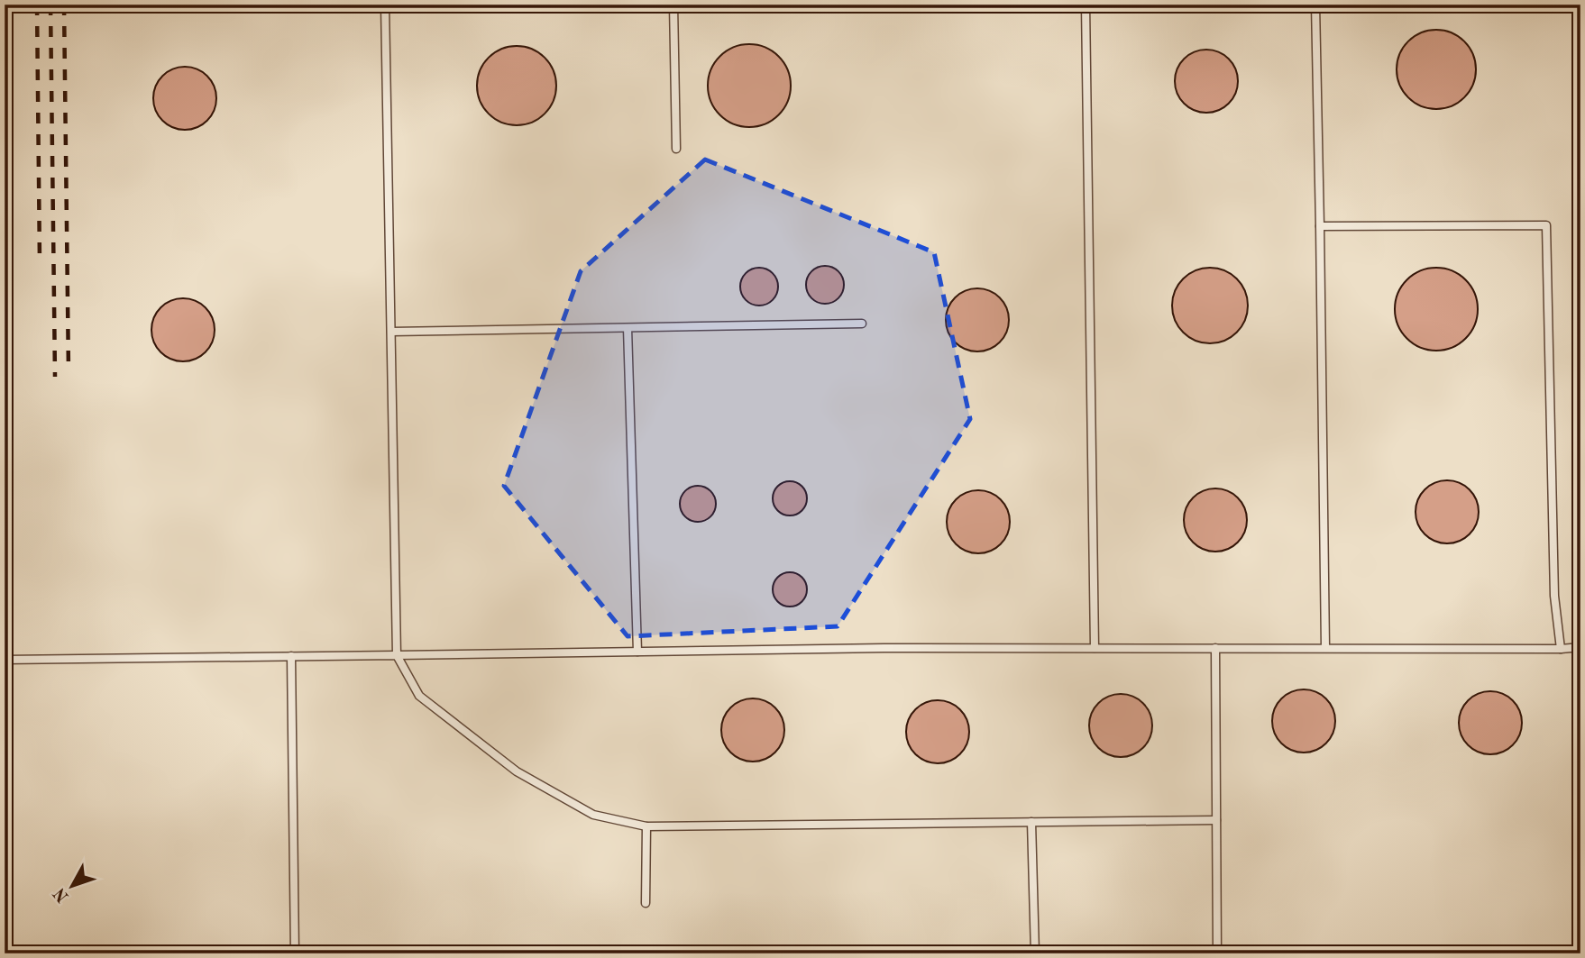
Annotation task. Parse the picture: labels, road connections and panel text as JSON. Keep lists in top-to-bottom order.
{
  "north": "bottom left"
}
